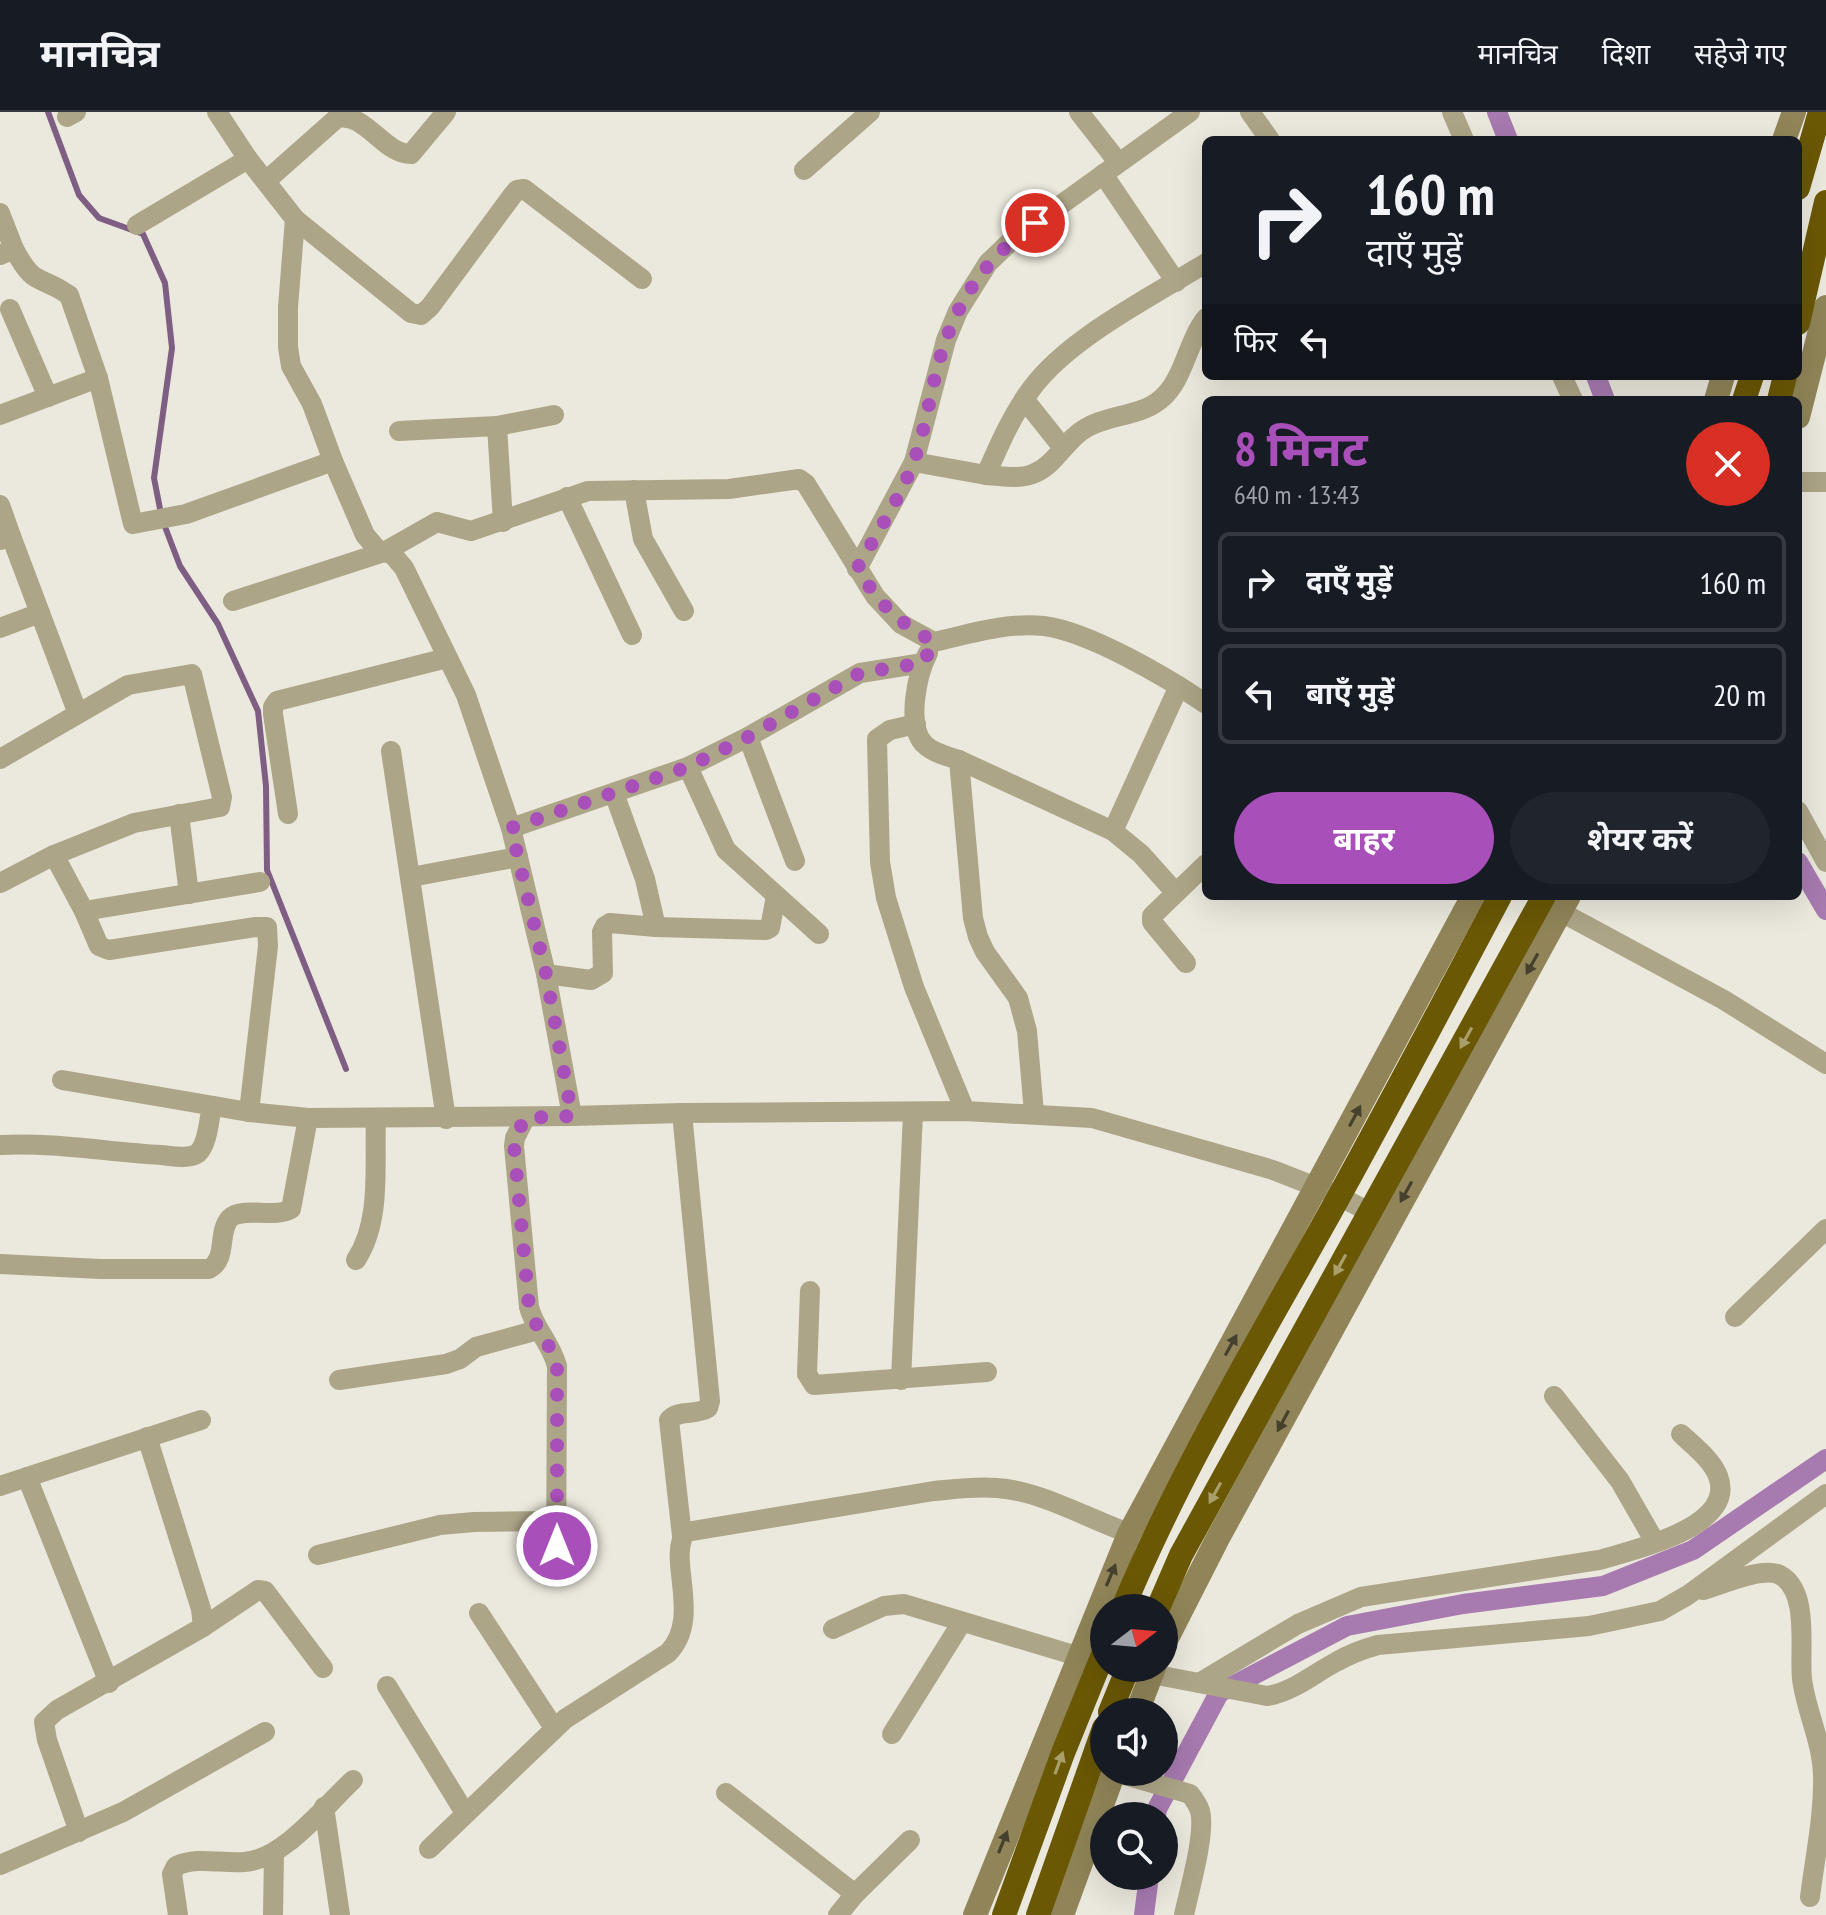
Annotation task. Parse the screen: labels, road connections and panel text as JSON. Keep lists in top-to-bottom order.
{
  "north": "right",
  "page": {
    "header": "मानचित्र",
    "nav": ["मानचित्र", "दिशा", "सहेजे गए"],
    "turn": ["160 m", "दाएँ मुड़ें"],
    "then": "फिर",
    "heading": ["8 मिनट", "640 m · 13:43"],
    "list": [
      {
        "name": "दाएँ मुड़ें",
        "value": "160 m"
      },
      {
        "name": "बाएँ मुड़ें",
        "value": "20 m"
      }
    ],
    "buttons": ["बाहर", "शेयर करें"]
  }
}
